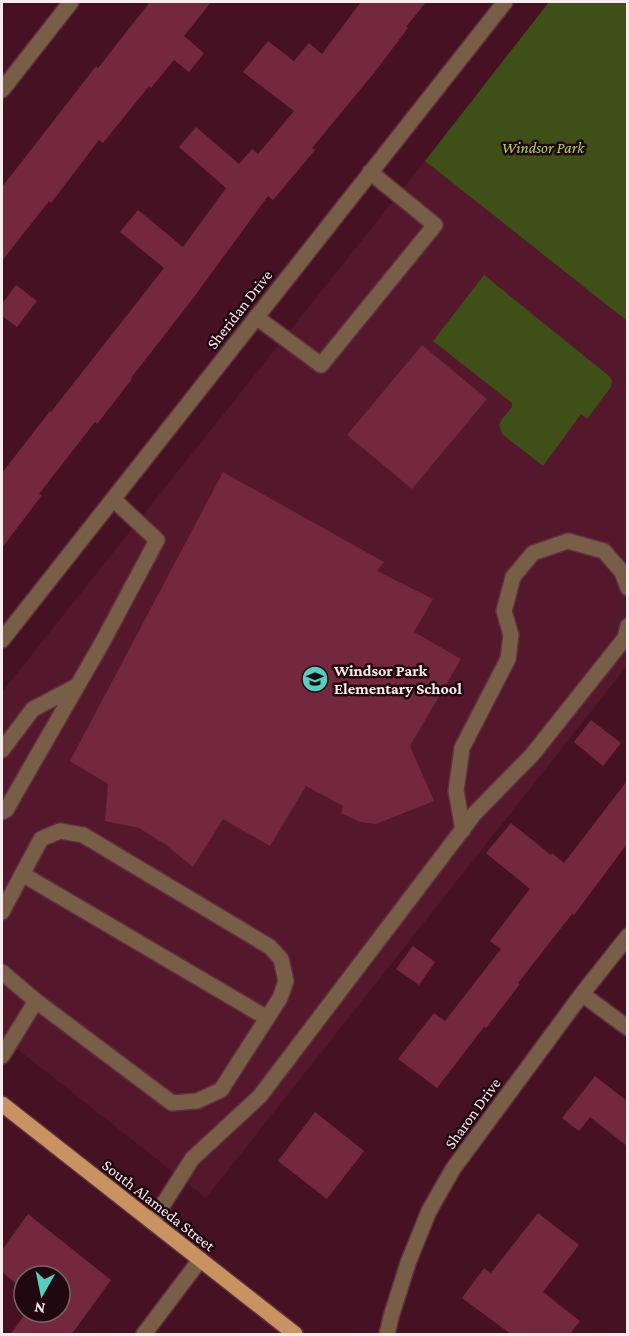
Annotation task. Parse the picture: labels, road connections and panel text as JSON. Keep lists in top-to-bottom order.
{
  "streets": {
    "main road": ["South Alameda Street"],
    "street": ["Sheridan Drive", "Sharon Drive"]
  },
  "parks": ["Windsor Park"],
  "places": {
    "school or university": ["Windsor Park Elementary School"]
  },
  "north": "bottom"
}
